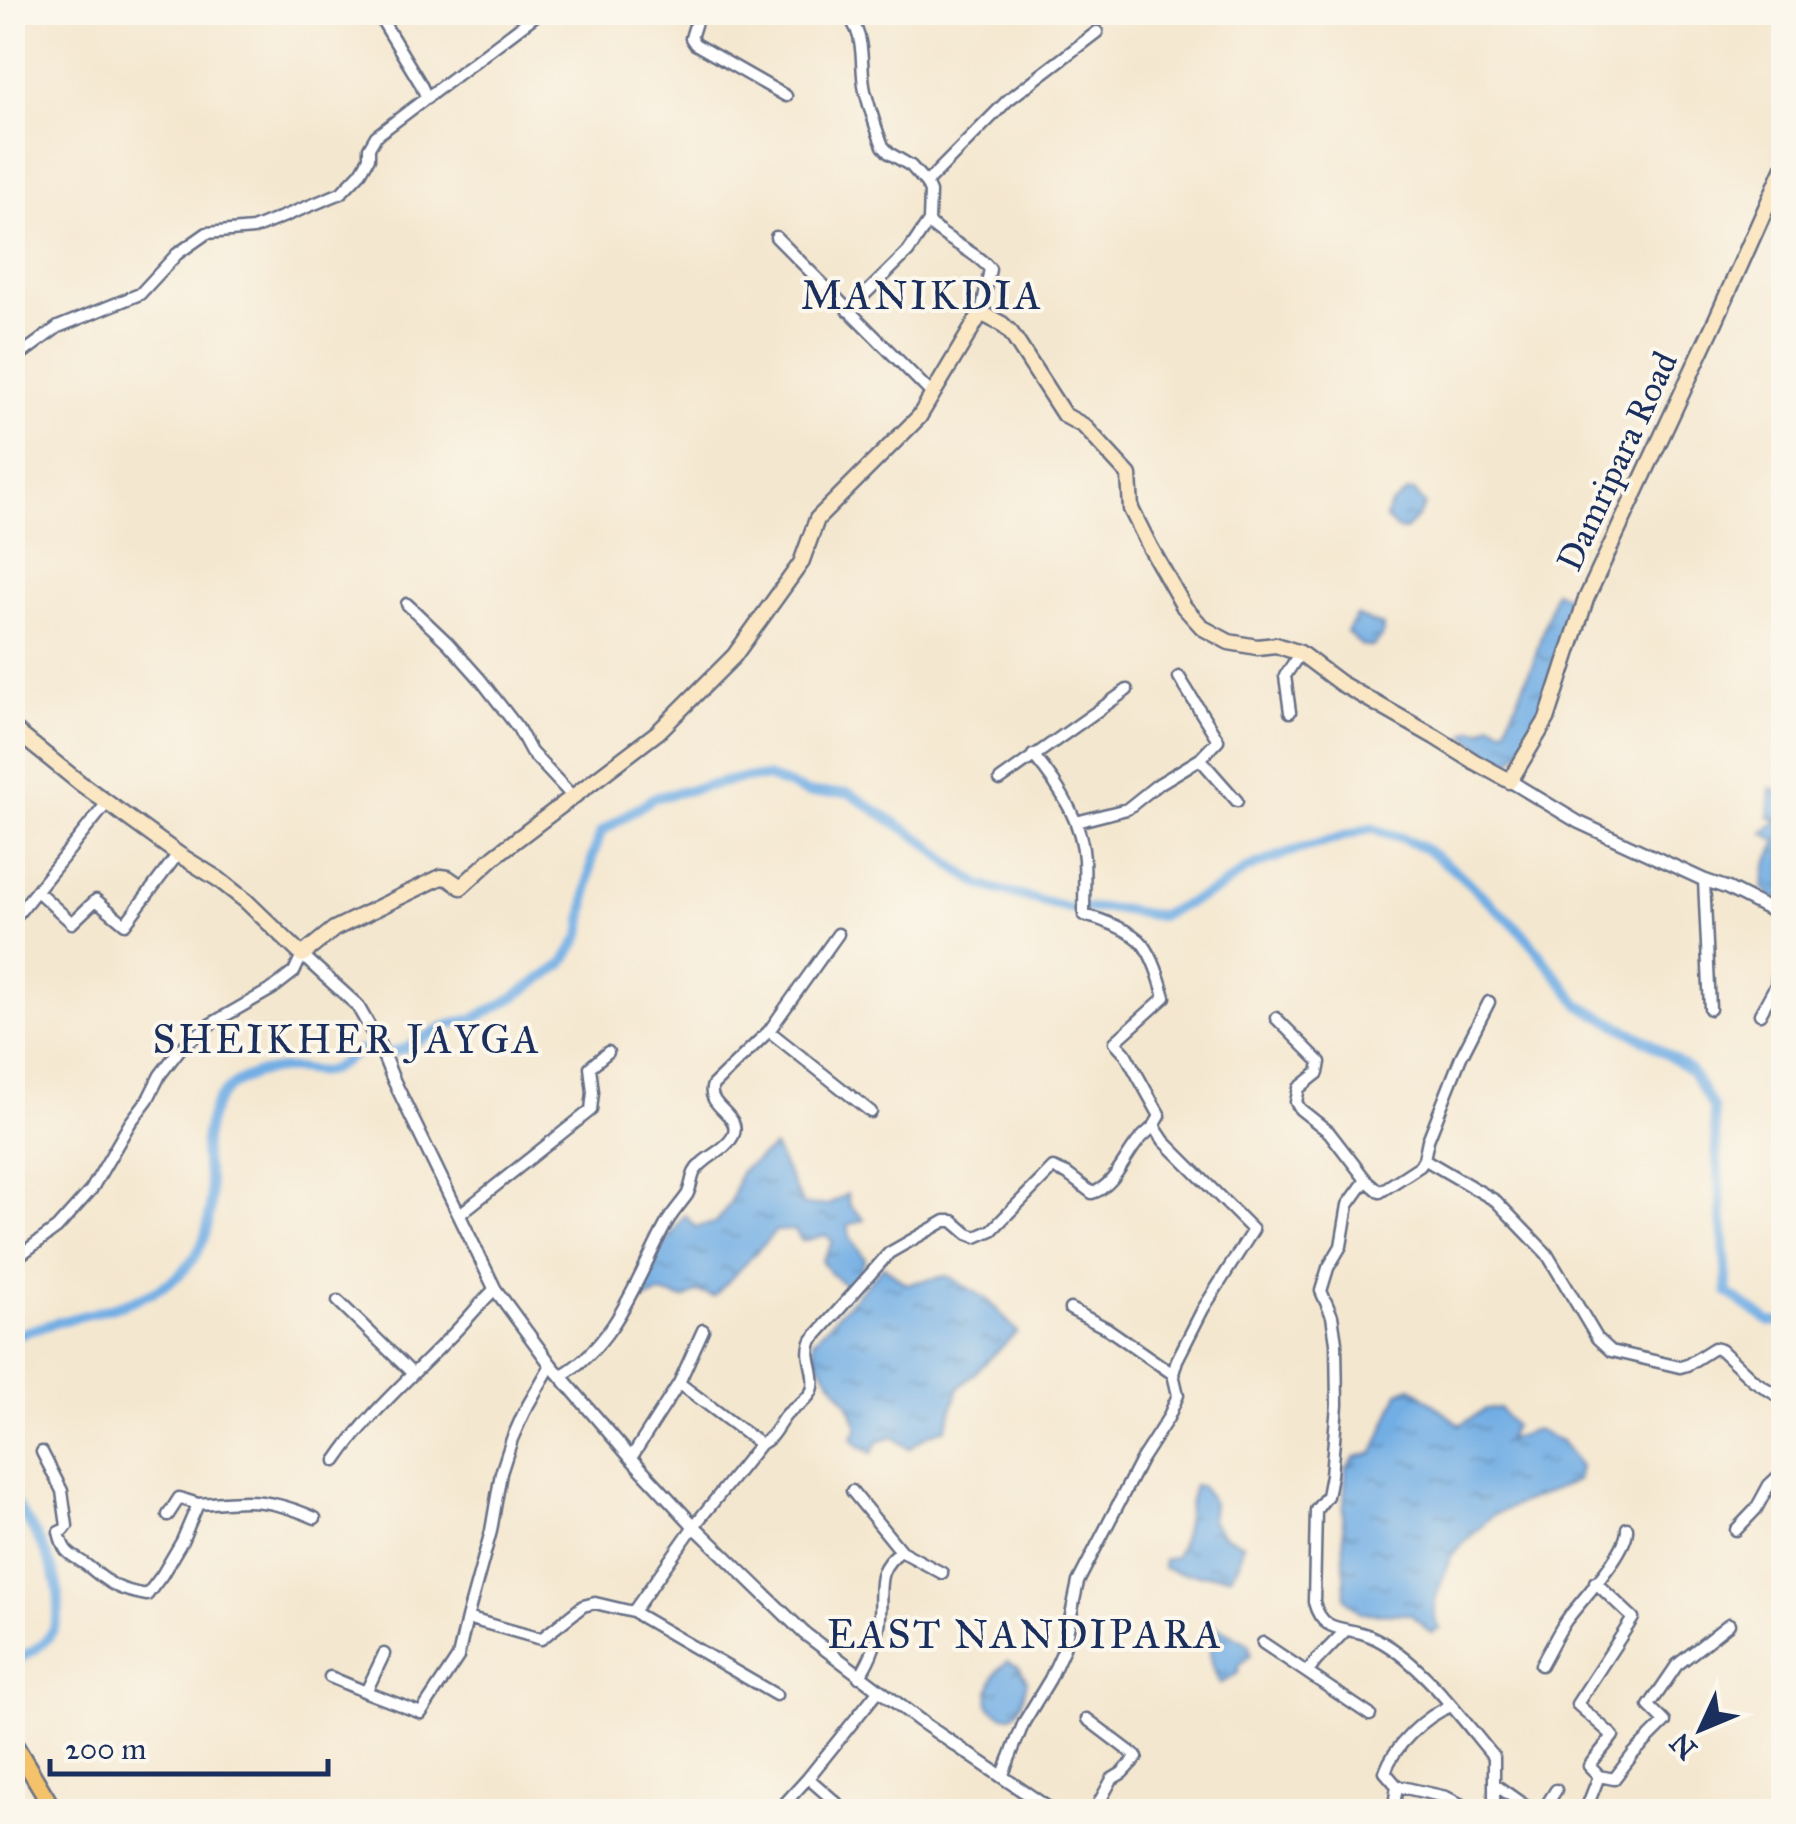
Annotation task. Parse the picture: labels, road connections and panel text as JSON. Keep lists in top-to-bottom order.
{
  "streets": {
    "main road": ["Damripara Road"]
  },
  "districts": ["MANIKDIA", "SHEIKHER JAYGA", "EAST NANDIPARA"],
  "scale_bar": "200 m",
  "north": "bottom left"
}
